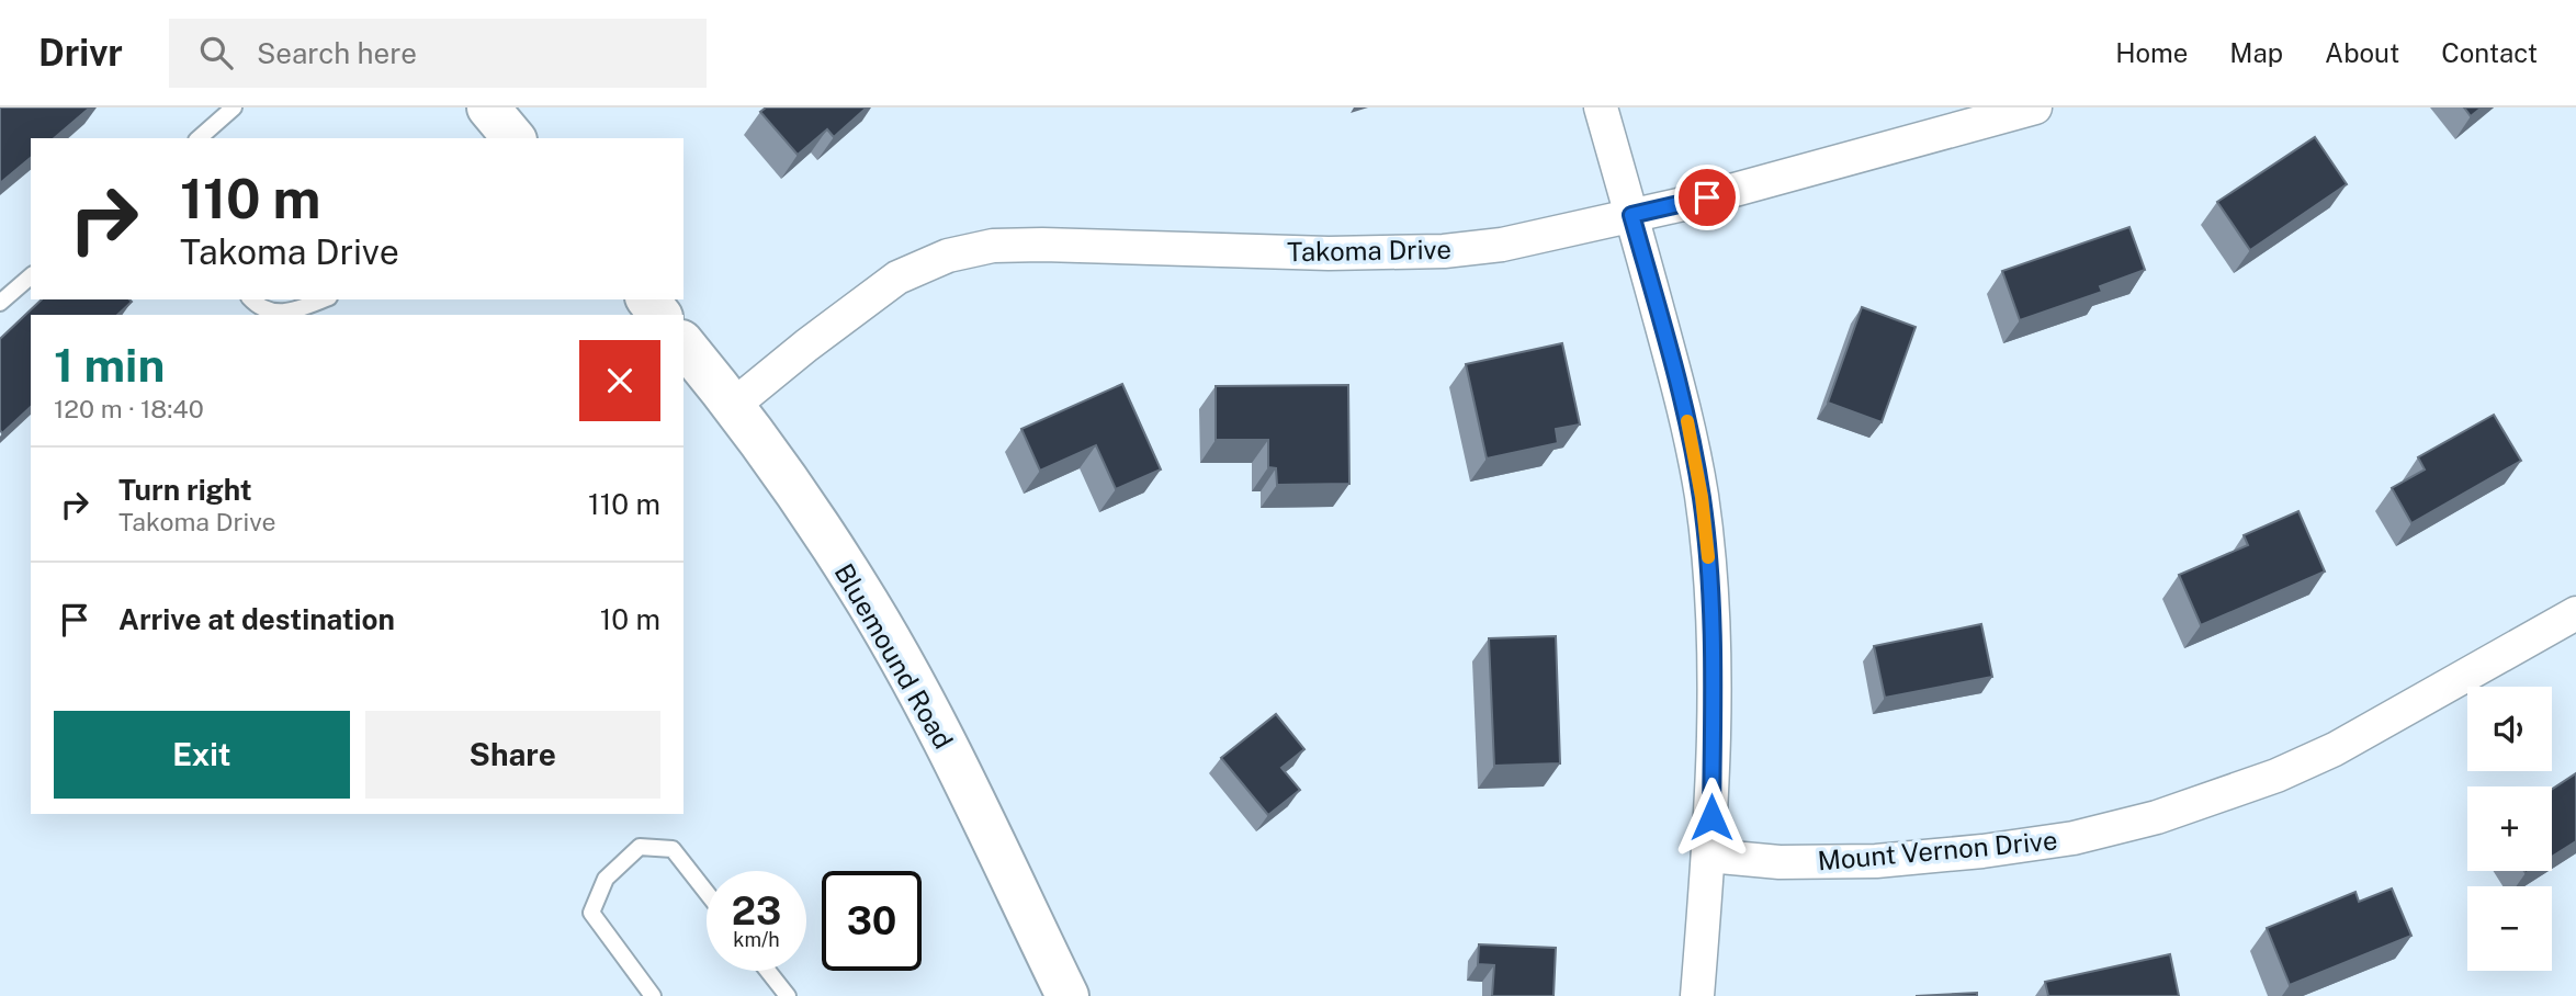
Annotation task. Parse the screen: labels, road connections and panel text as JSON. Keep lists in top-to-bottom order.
{
  "streets": {
    "main road": ["Bluemound Road"],
    "street": ["Takoma Drive", "Mount Vernon Drive"]
  },
  "crossings": [
    ["Takoma Drive", "Bluemound Road"]
  ],
  "page": {
    "header": "Drivr",
    "search": "Search here",
    "nav": [
      "Home",
      "Map",
      "About",
      "Contact"
    ],
    "turn": ["110 m", "Takoma Drive"],
    "heading": ["1 min", "120 m · 18:40"],
    "list": [
      {
        "name": "Turn right",
        "note": "Takoma Drive",
        "value": "110 m"
      },
      {
        "name": "Arrive at destination",
        "value": "10 m"
      }
    ],
    "map_buttons": ["+", "−"],
    "buttons": ["Exit", "Share"],
    "speed": "23 km/h",
    "limit": "30"
  }
}
